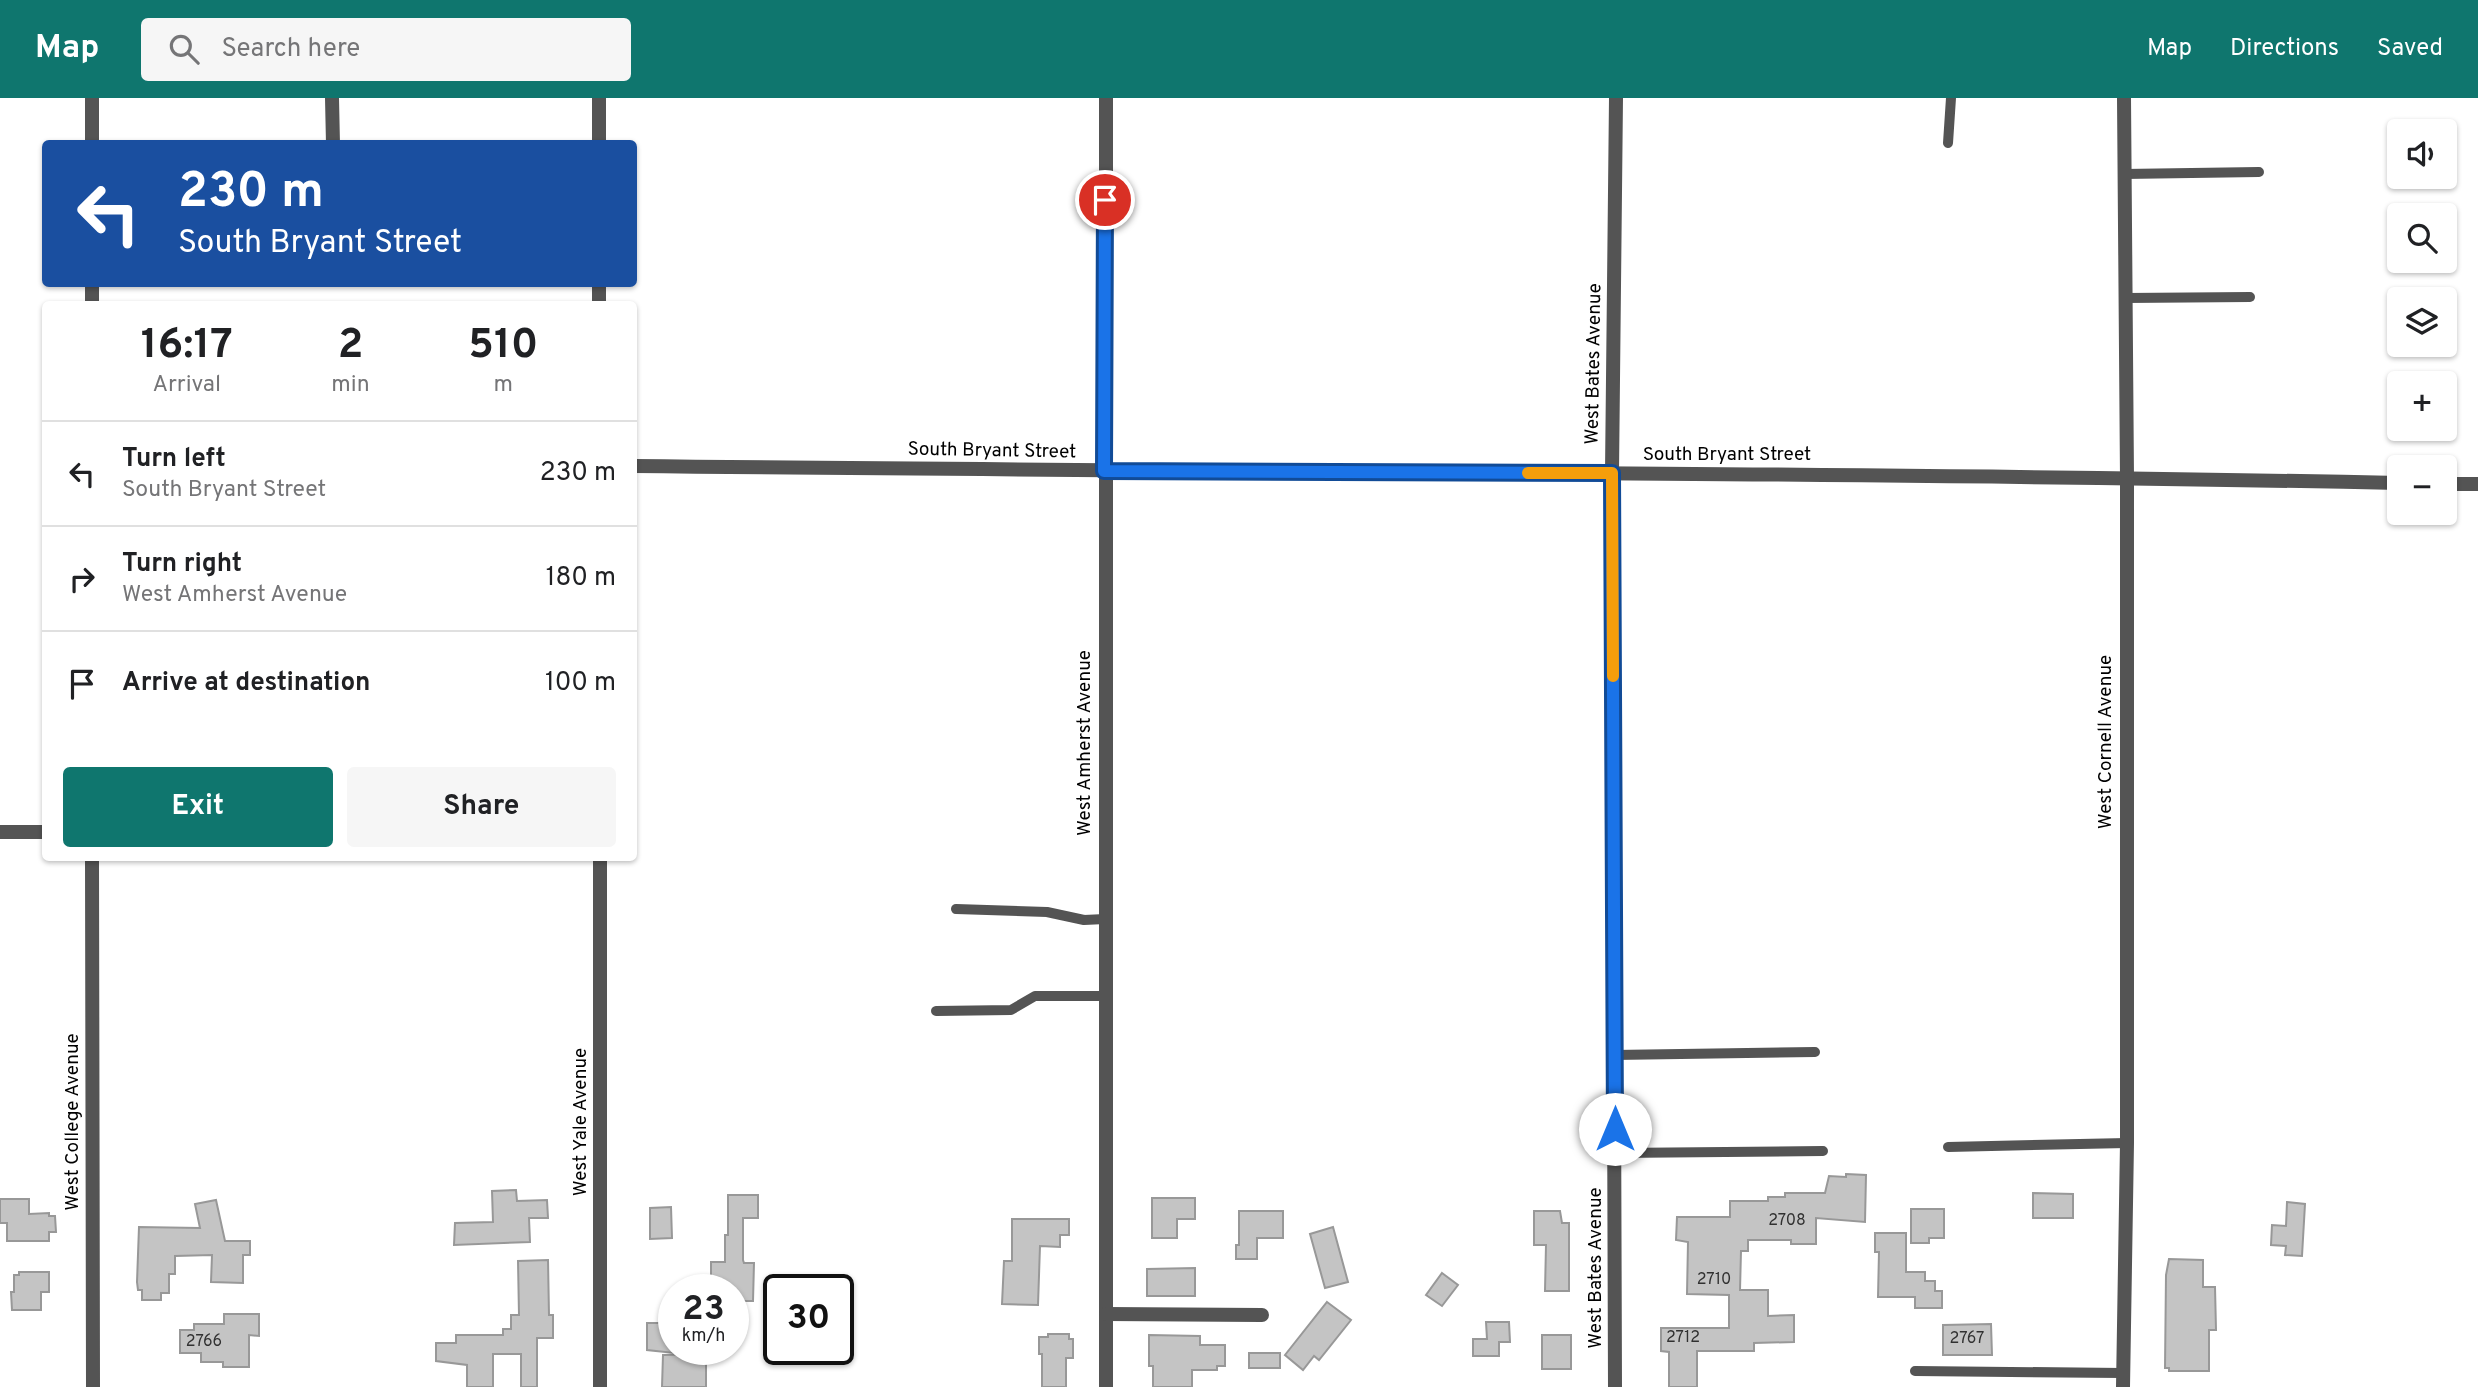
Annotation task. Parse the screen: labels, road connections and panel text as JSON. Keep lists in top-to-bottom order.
{
  "streets": {
    "street": [
      "West Bates Avenue",
      "South Bryant Street",
      "West Cornell Avenue",
      "West Amherst Avenue",
      "West College Avenue",
      "West Yale Avenue"
    ]
  },
  "crossings": [
    ["West Bates Avenue", "South Bryant Street"],
    ["South Bryant Street", "West Cornell Avenue"],
    ["South Bryant Street", "West Amherst Avenue"]
  ],
  "house_numbers": [
    "2708",
    "2710",
    "2712",
    "2767",
    "2766"
  ],
  "page": {
    "header": "Map",
    "search": "Search here",
    "nav": ["Map", "Directions", "Saved"],
    "map_buttons": ["+", "−"],
    "turn": ["230 m", "South Bryant Street"],
    "eta": [
      "16:17",
      "Arrival",
      "2",
      "min",
      "510",
      "m"
    ],
    "list": [
      {
        "name": "Turn left",
        "note": "South Bryant Street",
        "value": "230 m"
      },
      {
        "name": "Turn right",
        "note": "West Amherst Avenue",
        "value": "180 m"
      },
      {
        "name": "Arrive at destination",
        "value": "100 m"
      }
    ],
    "buttons": ["Exit", "Share"],
    "speed": "23 km/h",
    "limit": "30"
  }
}
